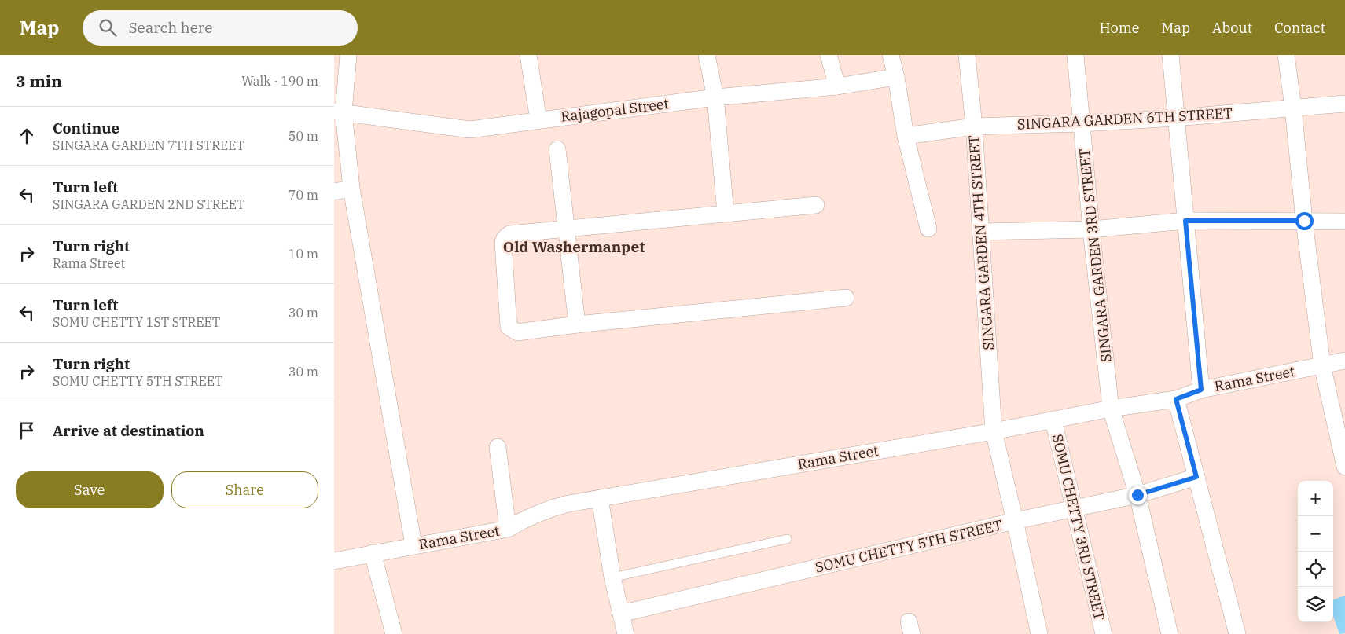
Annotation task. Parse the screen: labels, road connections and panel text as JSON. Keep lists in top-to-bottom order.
{
  "streets": {
    "street": [
      "Rajagopal Street",
      "SINGARA GARDEN 6TH STREET",
      "SINGARA GARDEN 4TH STREET",
      "SINGARA GARDEN 3RD STREET",
      "Rama Street",
      "SOMU CHETTY 3RD STREET",
      "SOMU CHETTY 5TH STREET"
    ]
  },
  "crossings": [
    ["SINGARA GARDEN 6TH STREET", "SINGARA GARDEN 4TH STREET"],
    ["SINGARA GARDEN 6TH STREET", "SINGARA GARDEN 3RD STREET"],
    ["SINGARA GARDEN 4TH STREET", "Rama Street"],
    ["SINGARA GARDEN 4TH STREET", "SOMU CHETTY 5TH STREET"],
    ["SINGARA GARDEN 3RD STREET", "Rama Street"],
    ["SINGARA GARDEN 3RD STREET", "SOMU CHETTY 5TH STREET"],
    ["Rama Street", "SOMU CHETTY 3RD STREET"],
    ["SOMU CHETTY 3RD STREET", "SOMU CHETTY 5TH STREET"]
  ],
  "districts": ["Old Washermanpet"],
  "page": {
    "header": "Map",
    "search": "Search here",
    "nav": [
      "Home",
      "Map",
      "About",
      "Contact"
    ],
    "heading": ["3 min", "Walk · 190 m"],
    "list": [
      ["Continue", "SINGARA GARDEN 7TH STREET", "50 m"],
      ["Turn left", "SINGARA GARDEN 2ND STREET", "70 m"],
      ["Turn right", "Rama Street", "10 m"],
      ["Turn left", "SOMU CHETTY 1ST STREET", "30 m"],
      ["Turn right", "SOMU CHETTY 5TH STREET", "30 m"],
      "Arrive at destination"
    ],
    "buttons": ["Save", "Share"],
    "map_buttons": ["+", "−"]
  }
}
